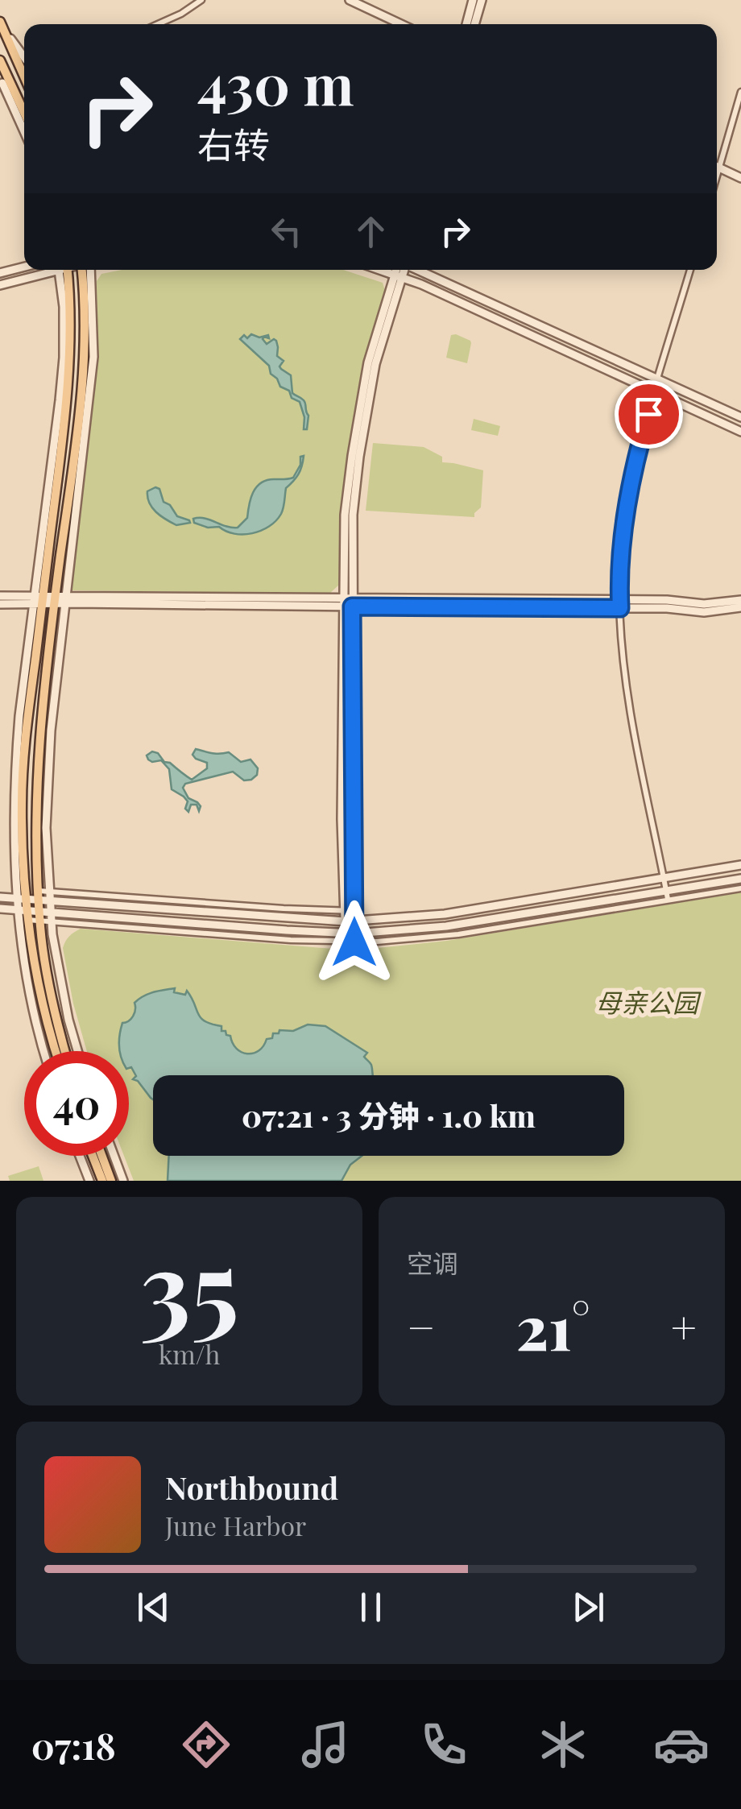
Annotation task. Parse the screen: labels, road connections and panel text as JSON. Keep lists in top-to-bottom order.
{
  "parks": ["母亲公园"],
  "page": {
    "turn": ["430 m", "右转"],
    "limit": "40",
    "trip": "07:21 · 3 分钟 · 1.0 km",
    "tile": [
      ["35", "km/h"],
      "空调"
    ],
    "heat": ["−", "21°", "+"],
    "song": ["Northbound", "June Harbor"],
    "tabs": "07:18"
  }
}
